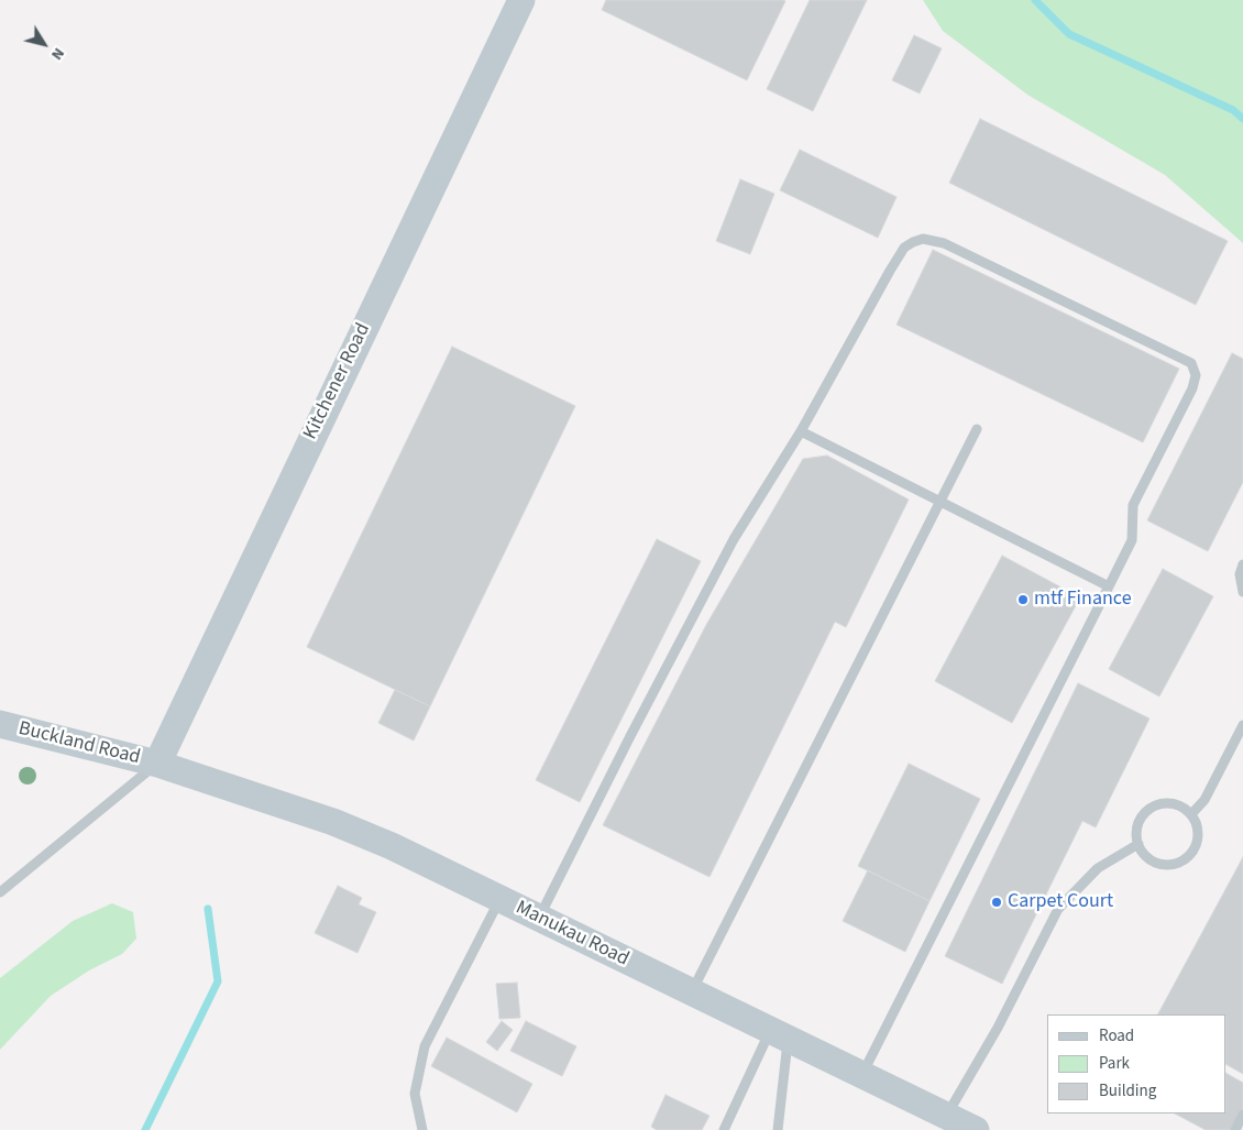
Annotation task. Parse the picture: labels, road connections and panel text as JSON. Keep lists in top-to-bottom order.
{
  "streets": {
    "main road": ["Kitchener Road", "Buckland Road", "Manukau Road"]
  },
  "crossings": [
    ["Kitchener Road", "Buckland Road"],
    ["Kitchener Road", "Manukau Road"],
    ["Buckland Road", "Manukau Road"]
  ],
  "places": ["mtf Finance", "Carpet Court"],
  "legend": ["Road", "Park", "Building"],
  "north": "bottom right"
}
